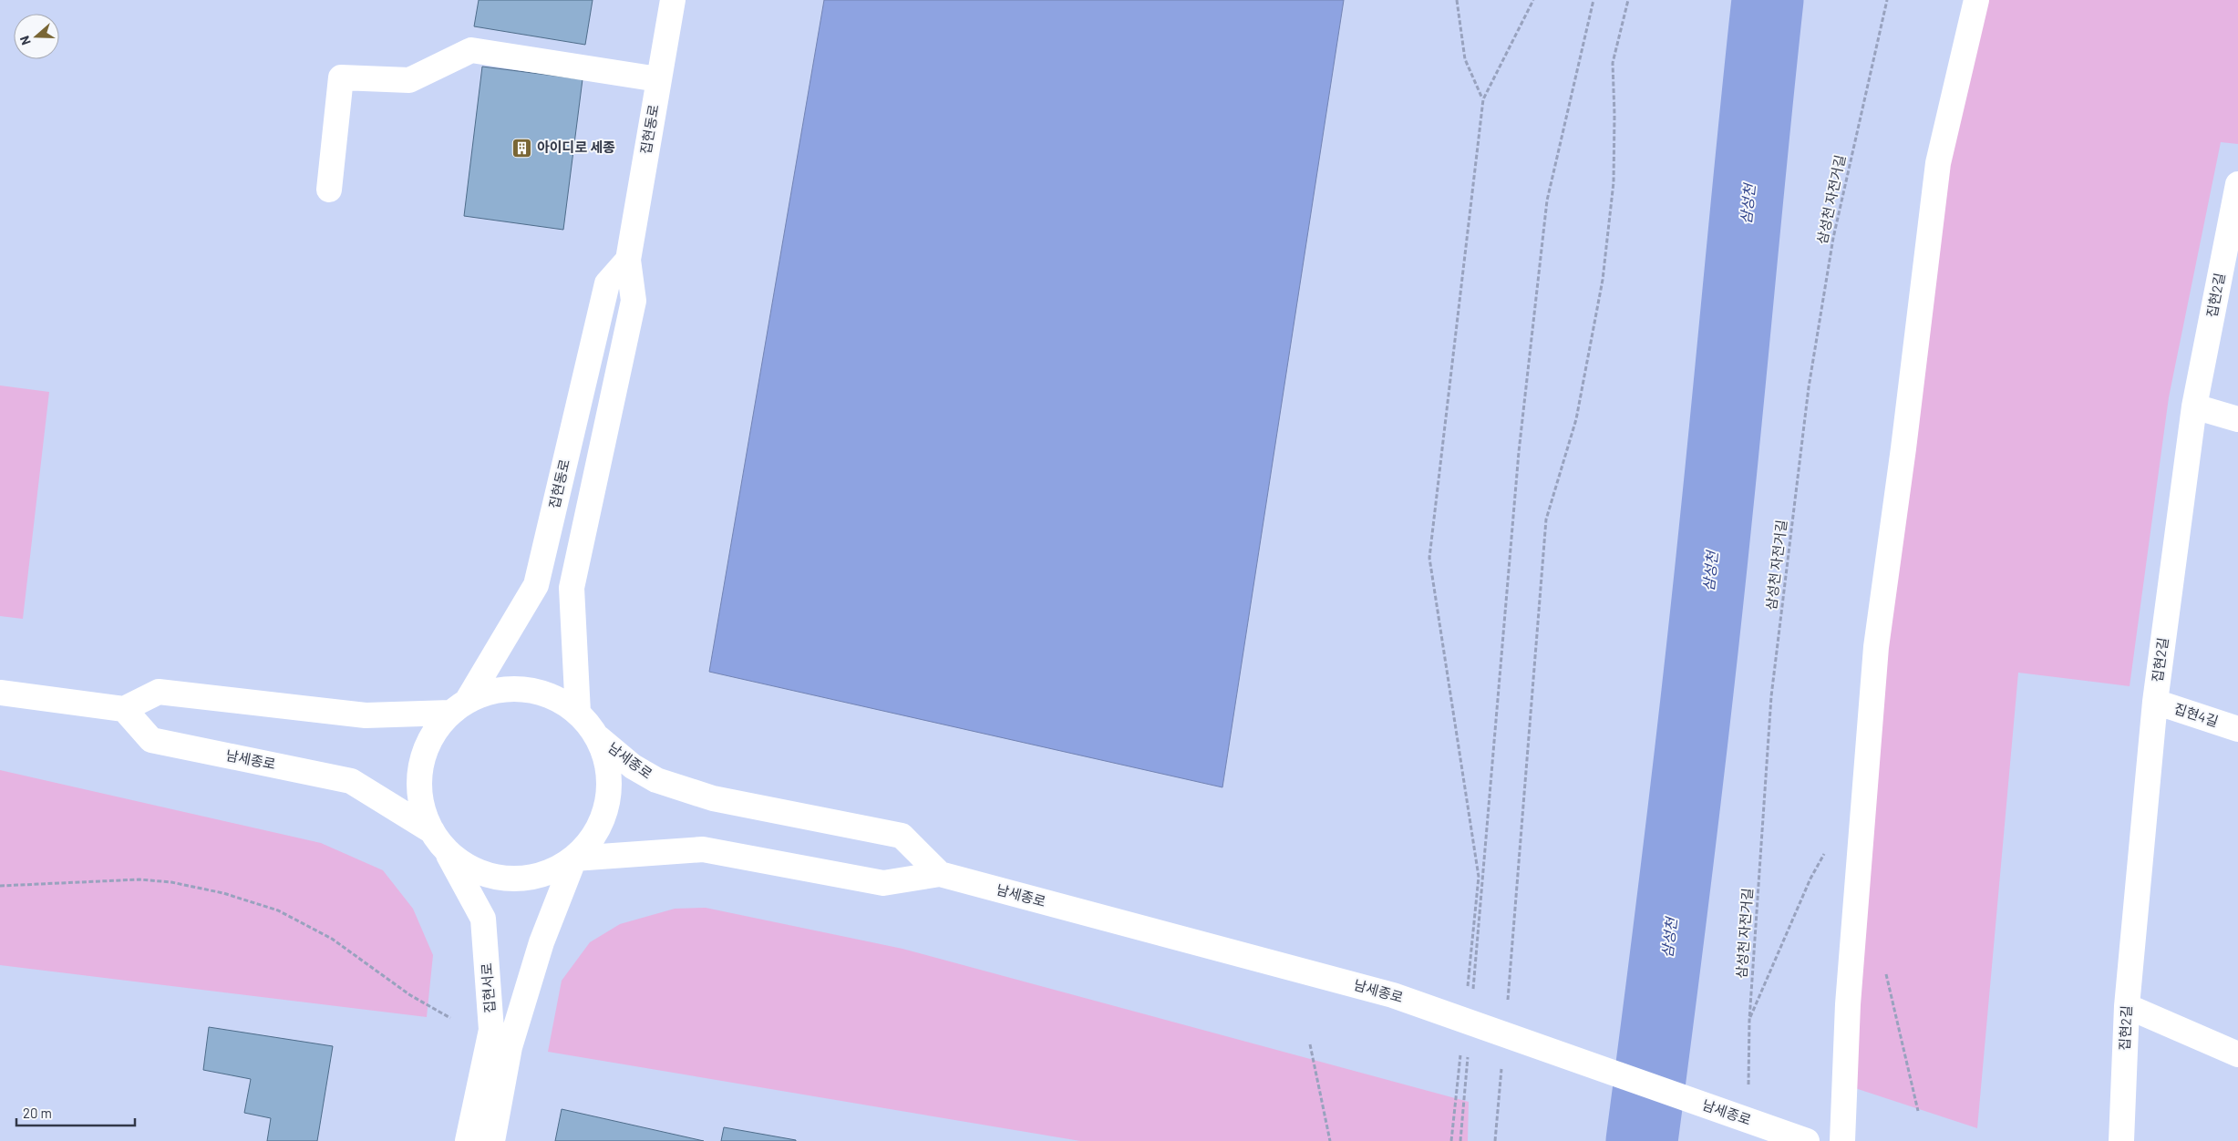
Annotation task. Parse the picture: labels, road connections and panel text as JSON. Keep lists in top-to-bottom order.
{
  "streets": {
    "street": [
      "집현동로",
      "집현2길",
      "집현4길",
      "남세종로",
      "집현서로"
    ],
    "path": ["삼성천 자전거길"]
  },
  "crossings": [
    ["집현동로", "남세종로"],
    ["집현동로", "집현서로"],
    ["집현2길", "집현4길"],
    ["남세종로", "집현서로"]
  ],
  "water": ["삼성천"],
  "places": {
    "building": ["아이디로 세종"]
  },
  "scale_bar": "20 m",
  "north": "left"
}
